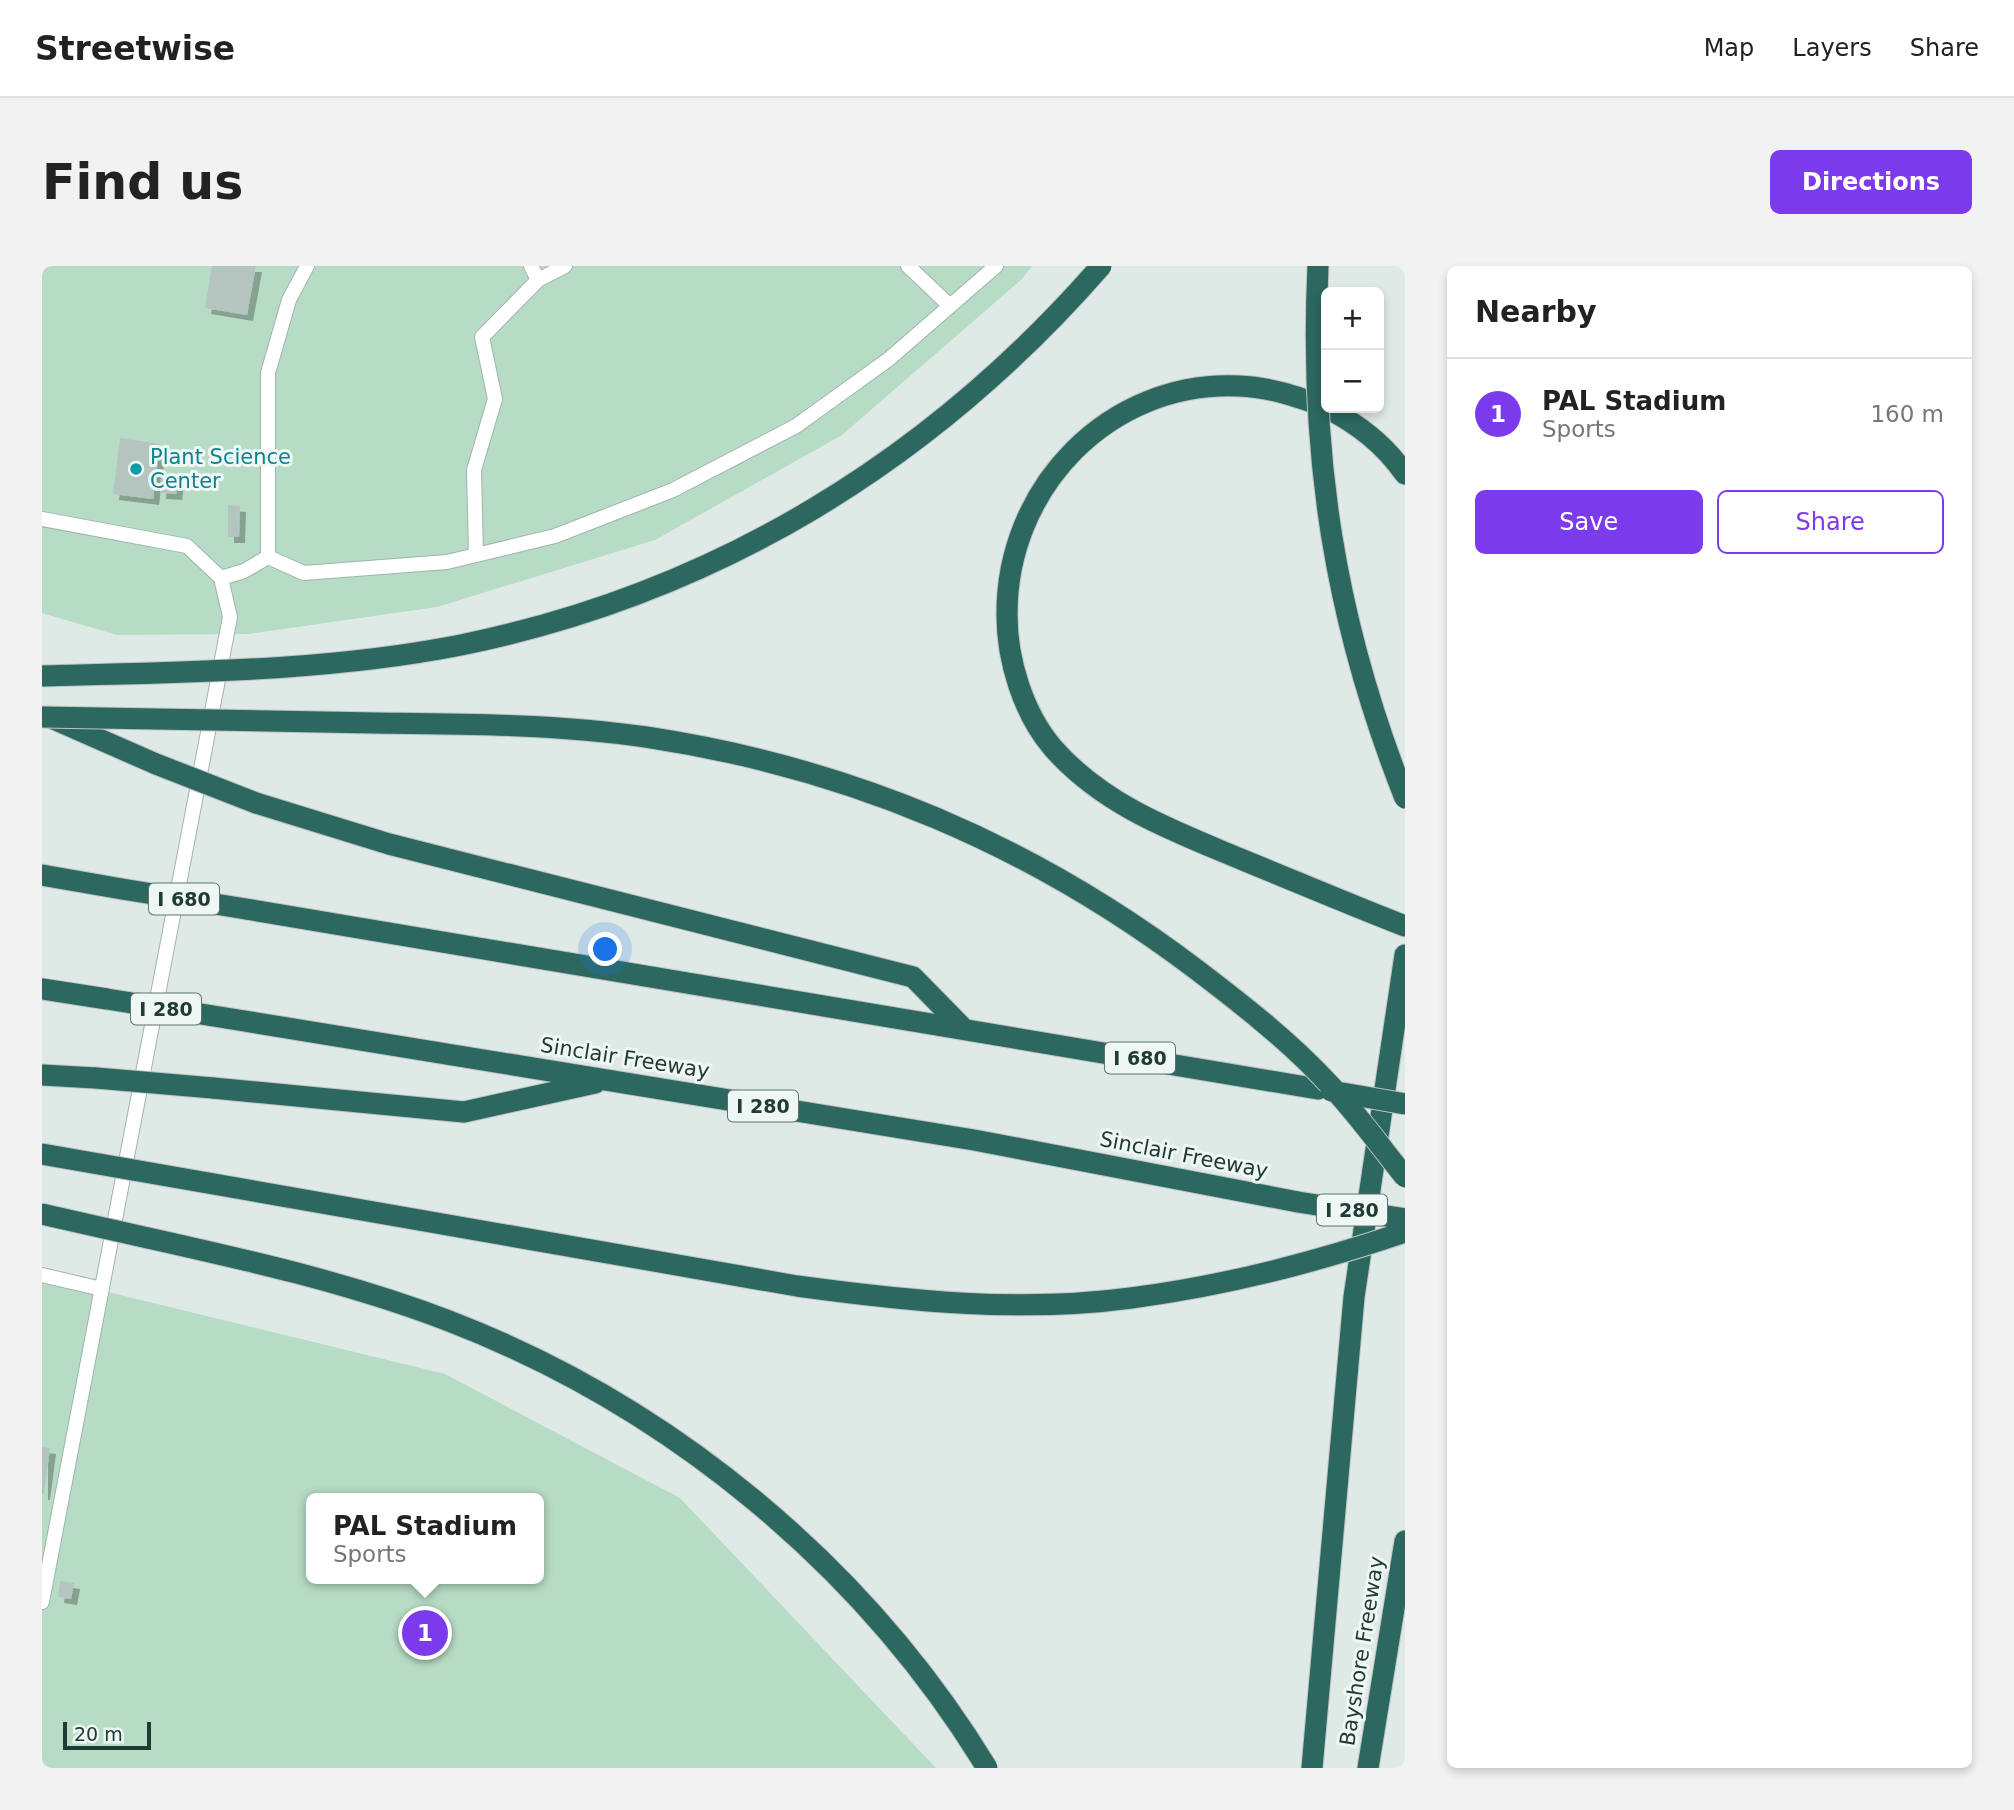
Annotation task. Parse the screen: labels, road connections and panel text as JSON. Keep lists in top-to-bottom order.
{
  "streets": {
    "highway": [
      "I 680",
      "I 280",
      "Sinclair Freeway",
      "Bayshore Freeway"
    ]
  },
  "places": ["Plant Science Center"],
  "scale_bar": "20 m",
  "page": {
    "header": "Streetwise",
    "nav": ["Map", "Layers", "Share"],
    "buttons": [
      "Directions",
      ["Save", "Share"]
    ],
    "title": "Find us",
    "heading": "Nearby",
    "map_buttons": ["+", "−"],
    "list": [
      {
        "mark": "1",
        "name": "PAL Stadium",
        "note": "Sports",
        "value": "160 m"
      }
    ],
    "popup": ["PAL Stadium", "Sports"],
    "pins": "1",
    "scale": "20 m"
  }
}
